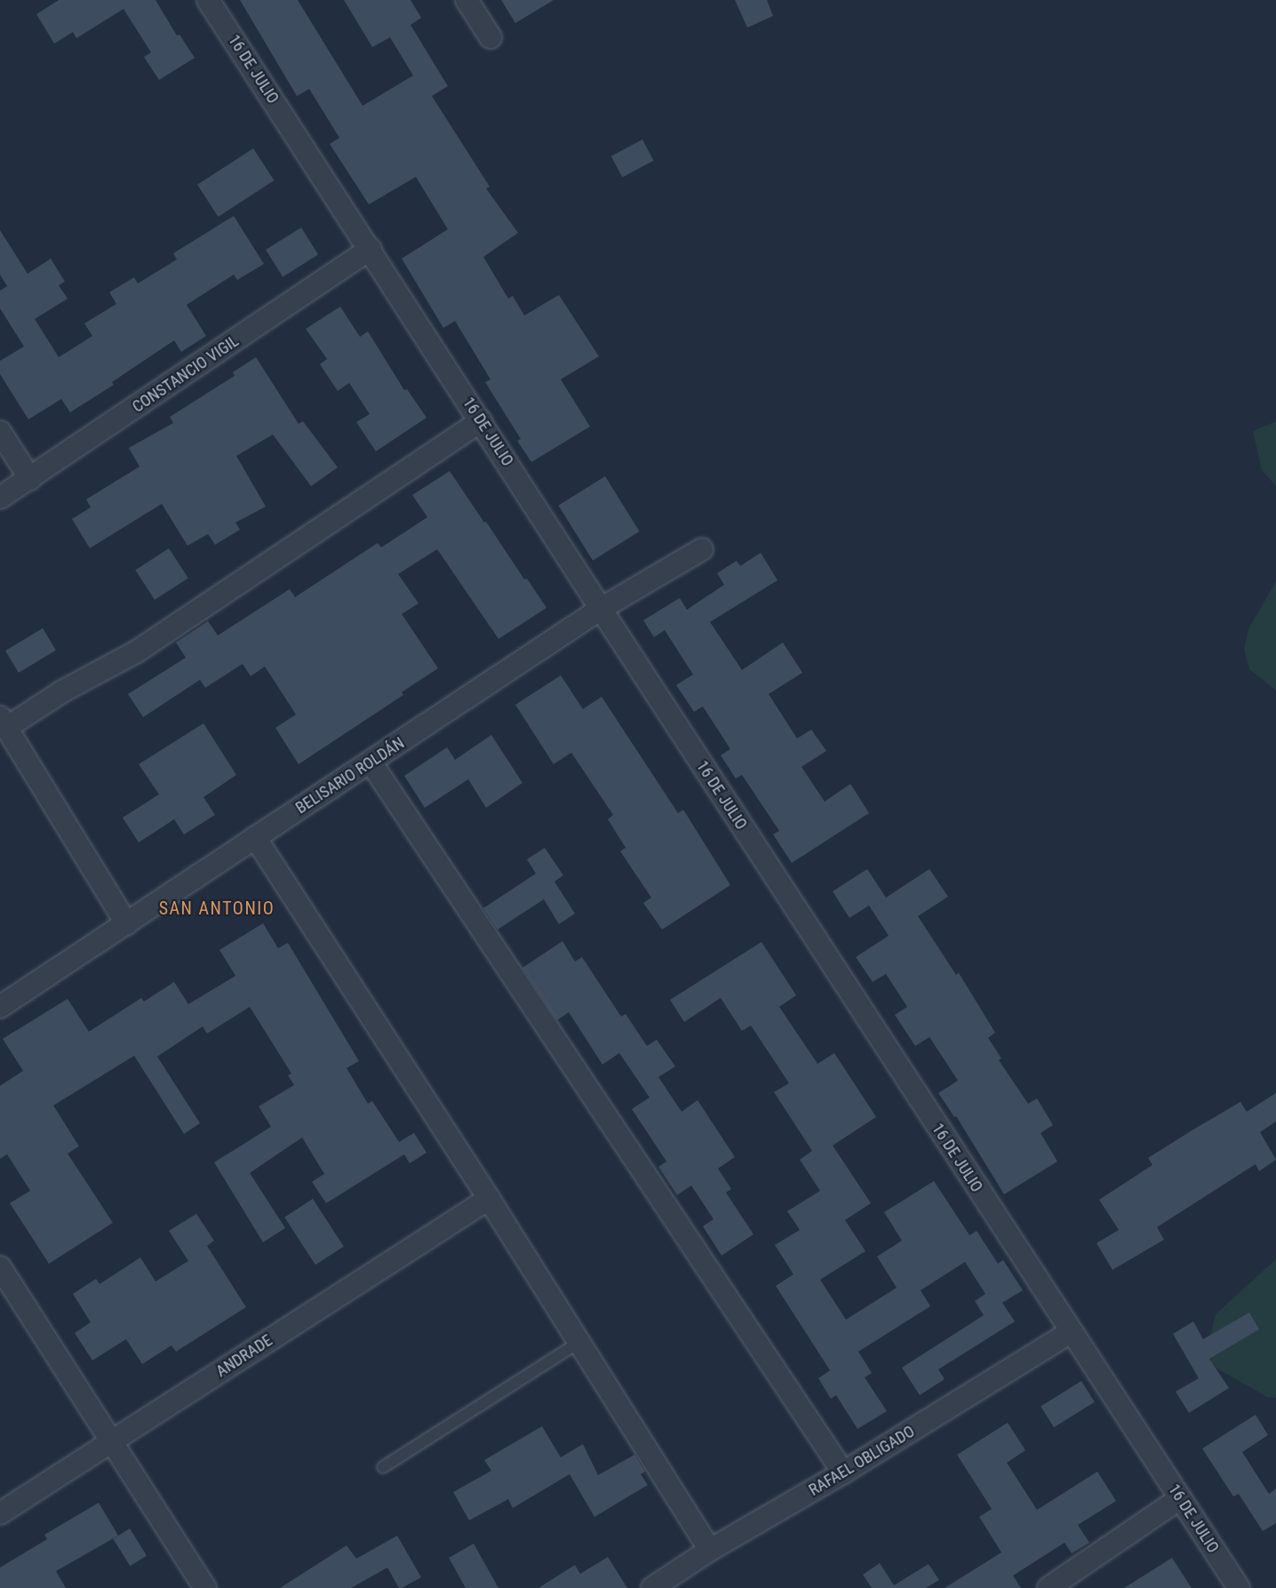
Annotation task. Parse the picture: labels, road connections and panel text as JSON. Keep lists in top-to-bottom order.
{
  "streets": {
    "street": [
      "16 DE JULIO",
      "CONSTANCIO VIGIL",
      "BELISARIO ROLDÁN",
      "ANDRADE",
      "RAFAEL OBLIGADO"
    ]
  },
  "crossings": [
    ["16 DE JULIO", "CONSTANCIO VIGIL"],
    ["16 DE JULIO", "BELISARIO ROLDÁN"],
    ["16 DE JULIO", "RAFAEL OBLIGADO"]
  ],
  "districts": ["SAN ANTONIO"]
}
